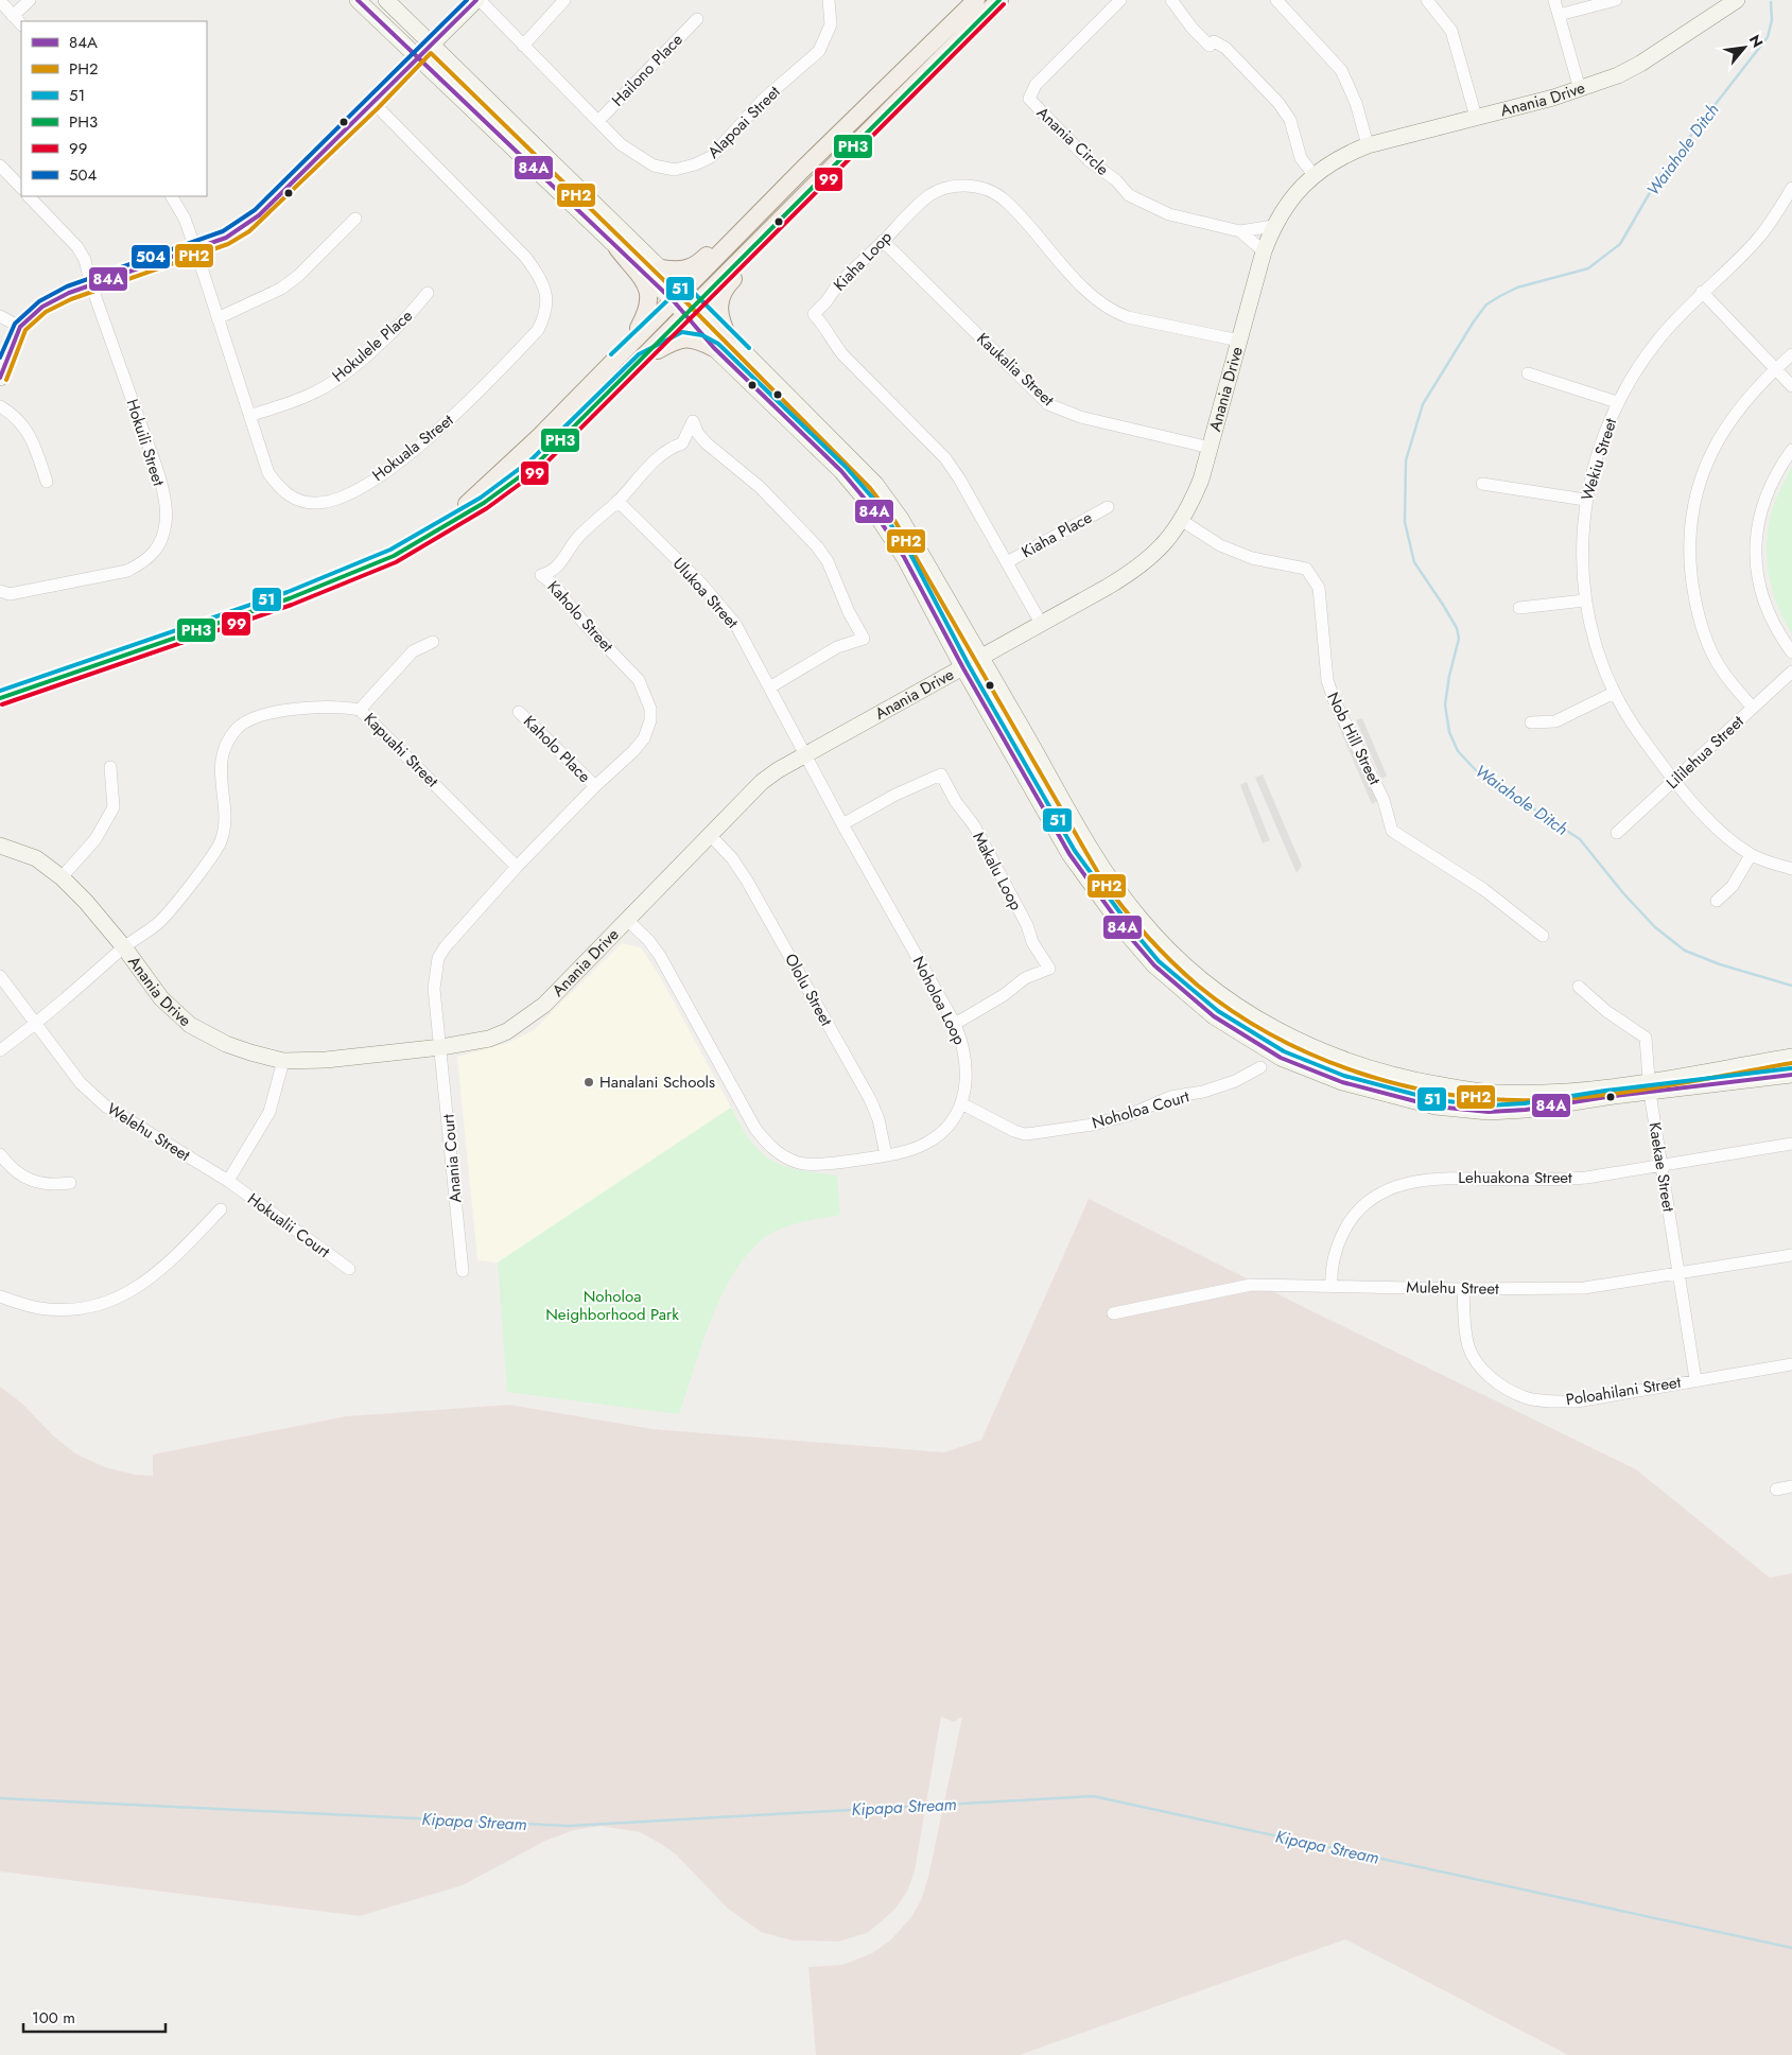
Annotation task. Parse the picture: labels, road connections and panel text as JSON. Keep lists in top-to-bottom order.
{
  "streets": {
    "street": [
      "Hailono Place",
      "Anania Drive",
      "Alapoai Street",
      "Anania Circle",
      "Kiaha Loop",
      "Hokulele Place",
      "Kaukalia Street",
      "Hokuili Street",
      "Hokuala Street",
      "Wekiu Street",
      "Kiaha Place",
      "Ulukoa Street",
      "Kaholo Street",
      "Nob Hill Street",
      "Kaholo Place",
      "Kapuahi Street",
      "Lililehua Street",
      "Makalu Loop",
      "Ololu Street",
      "Noholoa Loop",
      "Noholoa Court",
      "Welehu Street",
      "Anania Court",
      "Kaekae Street",
      "Lehuakona Street",
      "Hokualii Court",
      "Mulehu Street",
      "Poloahilani Street"
    ]
  },
  "crossings": [
    ["Hailono Place", "Alapoai Street"],
    ["Anania Drive", "Anania Circle"],
    ["Anania Drive", "Kiaha Loop"],
    ["Anania Drive", "Kaukalia Street"],
    ["Anania Drive", "Ulukoa Street"],
    ["Anania Drive", "Kaholo Street"],
    ["Anania Drive", "Nob Hill Street"],
    ["Anania Drive", "Kapuahi Street"],
    ["Anania Drive", "Ololu Street"],
    ["Anania Drive", "Noholoa Loop"],
    ["Anania Drive", "Anania Court"],
    ["Kiaha Loop", "Kaukalia Street"],
    ["Kiaha Loop", "Kiaha Place"],
    ["Hokulele Place", "Hokuala Street"],
    ["Wekiu Street", "Lililehua Street"],
    ["Ulukoa Street", "Kaholo Street"],
    ["Ulukoa Street", "Noholoa Loop"],
    ["Kaholo Street", "Kaholo Place"],
    ["Kaholo Street", "Kapuahi Street"],
    ["Kaholo Street", "Anania Court"],
    ["Kapuahi Street", "Welehu Street"],
    ["Makalu Loop", "Noholoa Loop"],
    ["Ololu Street", "Noholoa Loop"],
    ["Noholoa Loop", "Noholoa Court"],
    ["Welehu Street", "Hokualii Court"],
    ["Kaekae Street", "Lehuakona Street"],
    ["Kaekae Street", "Mulehu Street"],
    ["Kaekae Street", "Poloahilani Street"],
    ["Lehuakona Street", "Mulehu Street"],
    ["Mulehu Street", "Poloahilani Street"]
  ],
  "water": ["Waiahole Ditch", "Kipapa Stream"],
  "parks": ["Noholoa Neighborhood Park"],
  "places": ["Hanalani Schools"],
  "lines": [
    "transit line 84A",
    "transit line PH3",
    "transit line 504",
    "transit line 99",
    "transit line PH2",
    "transit line 51"
  ],
  "legend": [
    "84A",
    "PH2",
    "51",
    "PH3",
    "99",
    "504"
  ],
  "scale_bar": "100 m",
  "north": "top right"
}
